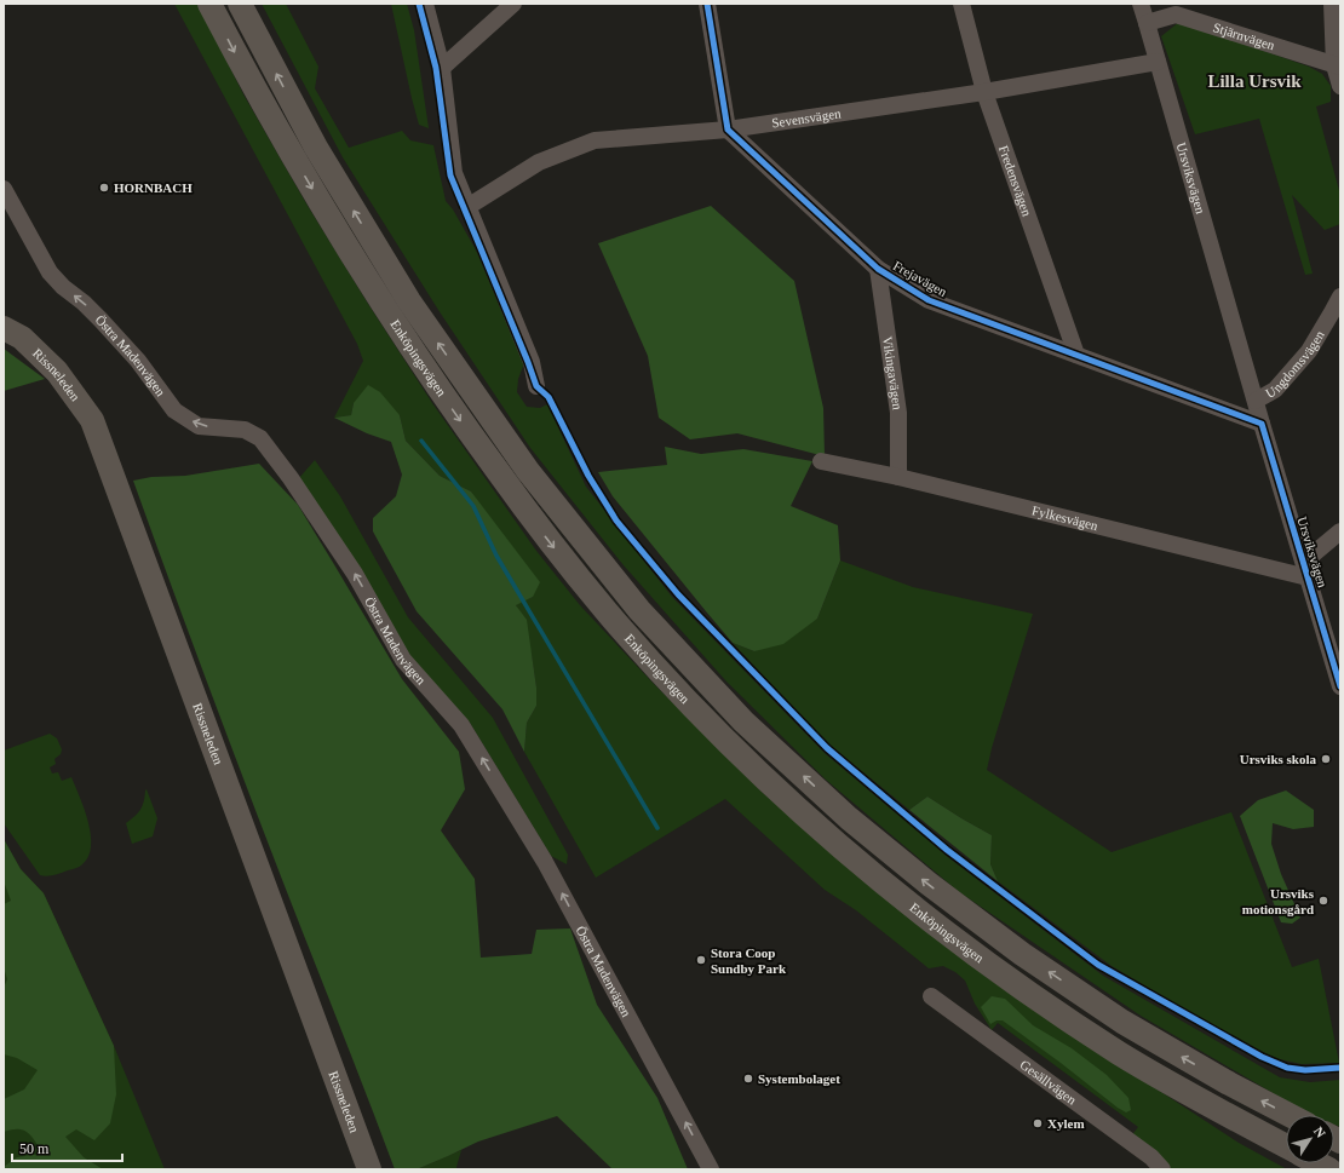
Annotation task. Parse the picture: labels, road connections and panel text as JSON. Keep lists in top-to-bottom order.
{
  "streets": {
    "main road": ["Enköpingsvägen", "Rissneleden"],
    "street": [
      "Stjärnvägen",
      "Sevensvägen",
      "Ursviksvägen",
      "Fredensvägen",
      "Frejavägen",
      "Östra Madenvägen",
      "Ungdomsvägen",
      "Vikingavägen",
      "Fylkesvägen",
      "Gesällvägen"
    ]
  },
  "crossings": [
    ["Stjärnvägen", "Ursviksvägen"],
    ["Sevensvägen", "Ursviksvägen"],
    ["Sevensvägen", "Fredensvägen"],
    ["Sevensvägen", "Frejavägen"],
    ["Ursviksvägen", "Frejavägen"],
    ["Ursviksvägen", "Ungdomsvägen"],
    ["Ursviksvägen", "Fylkesvägen"],
    ["Fredensvägen", "Frejavägen"],
    ["Frejavägen", "Vikingavägen"],
    ["Vikingavägen", "Fylkesvägen"]
  ],
  "one_way": ["Östra Madenvägen"],
  "districts": ["Lilla Ursvik"],
  "places": [
    "HORNBACH",
    "Ursviks skola",
    "Ursviks motionsgård",
    "Stora Coop Sundby Park",
    "Systembolaget",
    "Xylem"
  ],
  "scale_bar": "50 m",
  "north": "top right"
}
